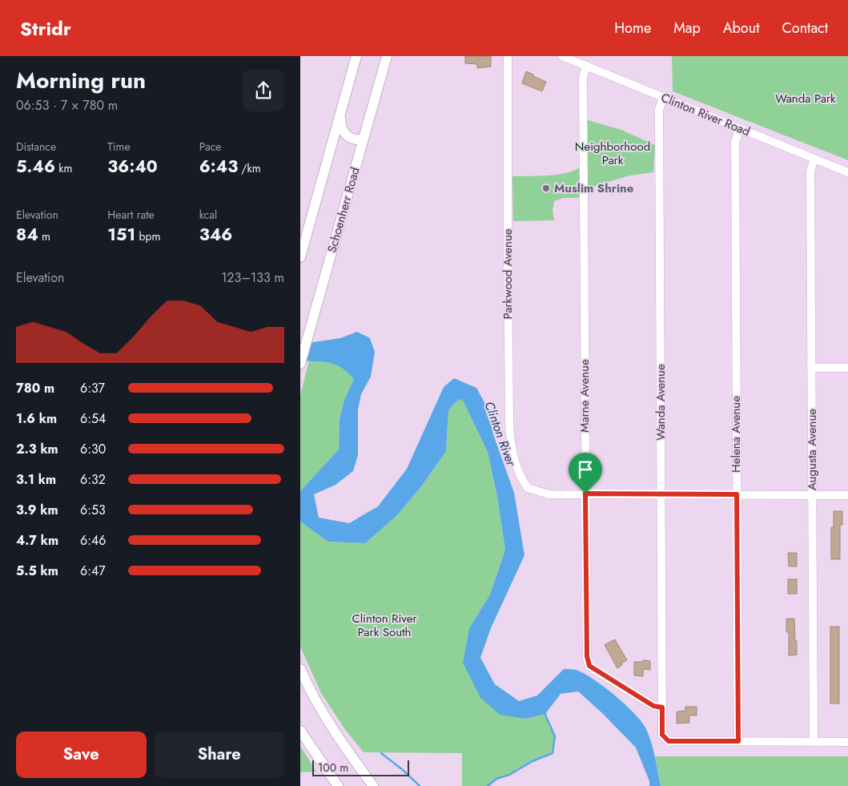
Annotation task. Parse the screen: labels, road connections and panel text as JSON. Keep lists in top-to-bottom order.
{
  "streets": {
    "main road": ["Schoenherr Road"],
    "street": [
      "Clinton River Road",
      "Parkwood Avenue",
      "Marne Avenue",
      "Wanda Avenue",
      "Helena Avenue",
      "Augusta Avenue"
    ]
  },
  "crossings": [
    ["Clinton River Road", "Marne Avenue"],
    ["Clinton River Road", "Wanda Avenue"],
    ["Clinton River Road", "Helena Avenue"],
    ["Clinton River Road", "Augusta Avenue"],
    ["Parkwood Avenue", "Marne Avenue"],
    ["Marne Avenue", "Wanda Avenue"],
    ["Wanda Avenue", "Helena Avenue"],
    ["Wanda Avenue", "Augusta Avenue"]
  ],
  "water": ["Clinton River"],
  "parks": ["Wanda Park", "Neighborhood Park", "Clinton River Park South"],
  "places": ["Muslim Shrine"],
  "scale_bar": "100 m",
  "page": {
    "header": "Stridr",
    "nav": [
      "Home",
      "Map",
      "About",
      "Contact"
    ],
    "heading": ["Morning run", "06:53 · 7 × 780 m"],
    "stats": [
      ["Distance", "5.46 km"],
      ["Time", "36:40"],
      ["Pace", "6:43 /km"],
      ["Elevation", "84 m"],
      ["Heart rate", "151 bpm"],
      ["kcal", "346"]
    ],
    "chart": ["Elevation", "123–133 m"],
    "list": [
      {
        "name": "780 m",
        "note": "6:37"
      },
      {
        "name": "1.6 km",
        "note": "6:54"
      },
      {
        "name": "2.3 km",
        "note": "6:30"
      },
      {
        "name": "3.1 km",
        "note": "6:32"
      },
      {
        "name": "3.9 km",
        "note": "6:53"
      },
      {
        "name": "4.7 km",
        "note": "6:46"
      },
      {
        "name": "5.5 km",
        "note": "6:47"
      }
    ],
    "buttons": ["Save", "Share"],
    "scale": "100 m"
  }
}
